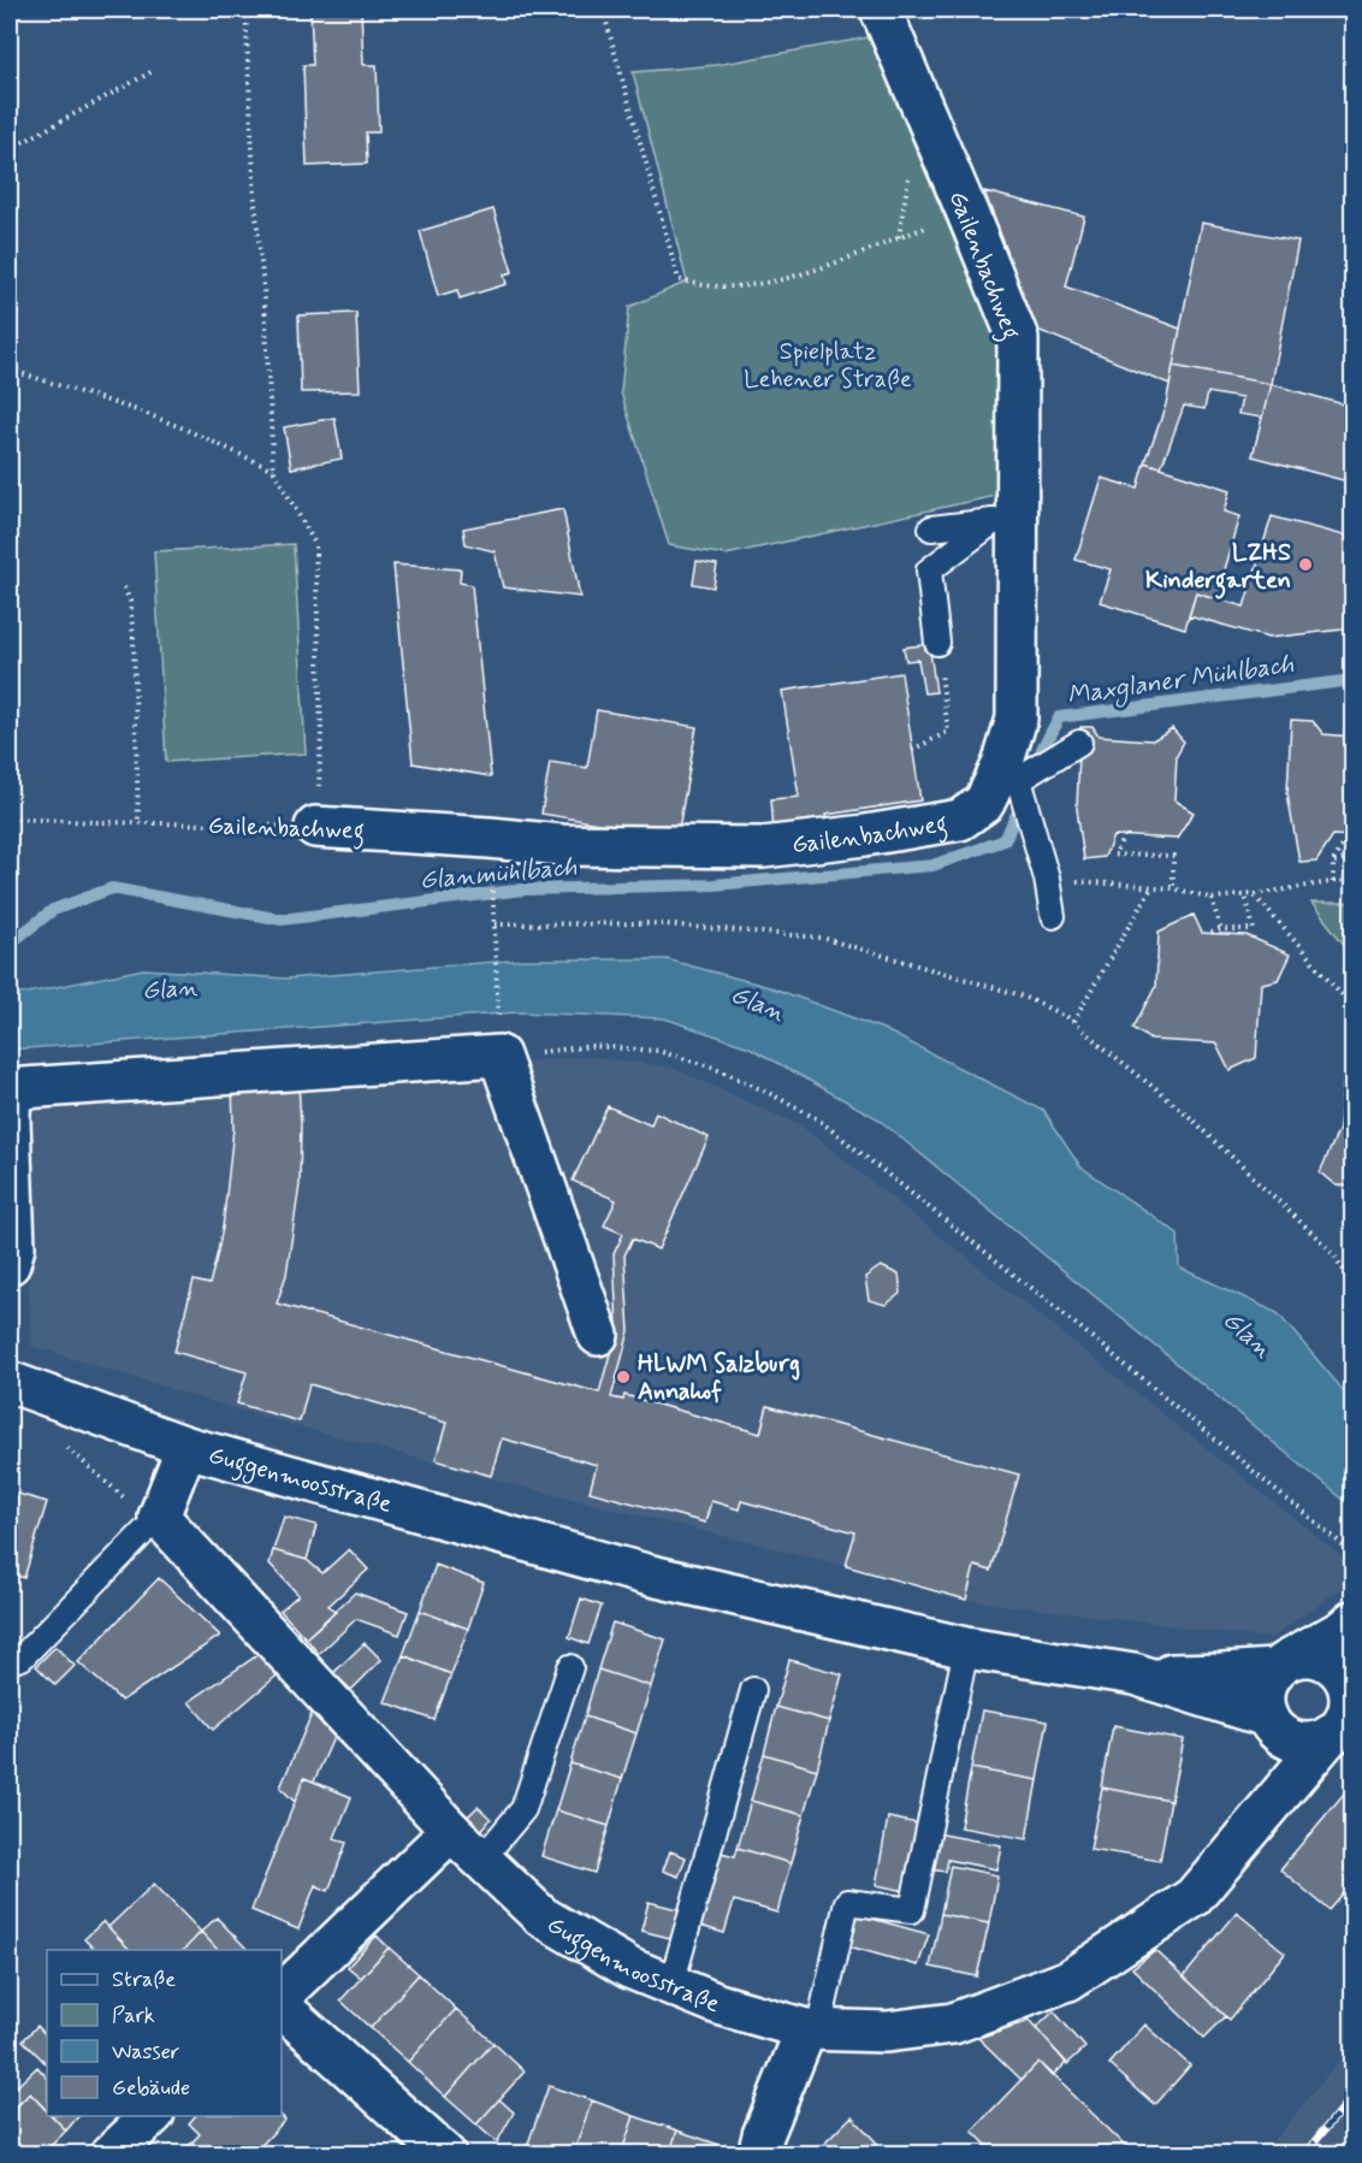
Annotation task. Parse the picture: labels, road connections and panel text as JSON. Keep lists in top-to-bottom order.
{
  "streets": {
    "street": ["Gailenbachweg", "Guggenmoosstraße"]
  },
  "water": ["Maxglaner Mühlbach", "Glanmühlbach", "Glan"],
  "parks": ["Spielplatz Lehener Straße"],
  "places": ["LZHS Kindergarten", "HLWM Salzburg Annahof"],
  "legend": [
    "Straße",
    "Park",
    "Wasser",
    "Gebäude"
  ]
}
